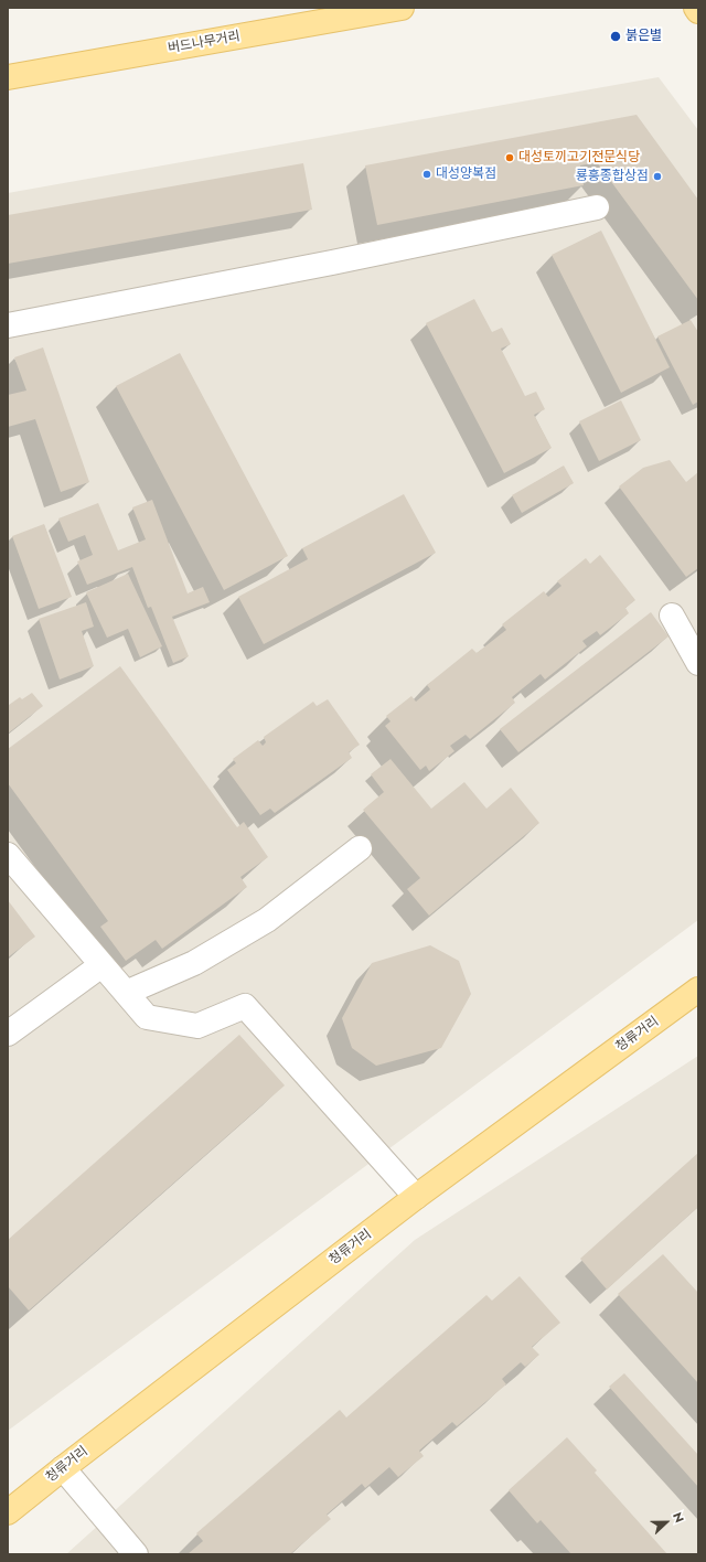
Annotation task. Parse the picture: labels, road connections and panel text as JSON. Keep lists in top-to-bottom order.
{
  "streets": {
    "main road": ["버드나무거리", "청류거리"]
  },
  "places": [
    "붉은별",
    "대성토끼고기전문식당",
    "대성양복점",
    "룡흥종합상점"
  ],
  "north": "right"
}
